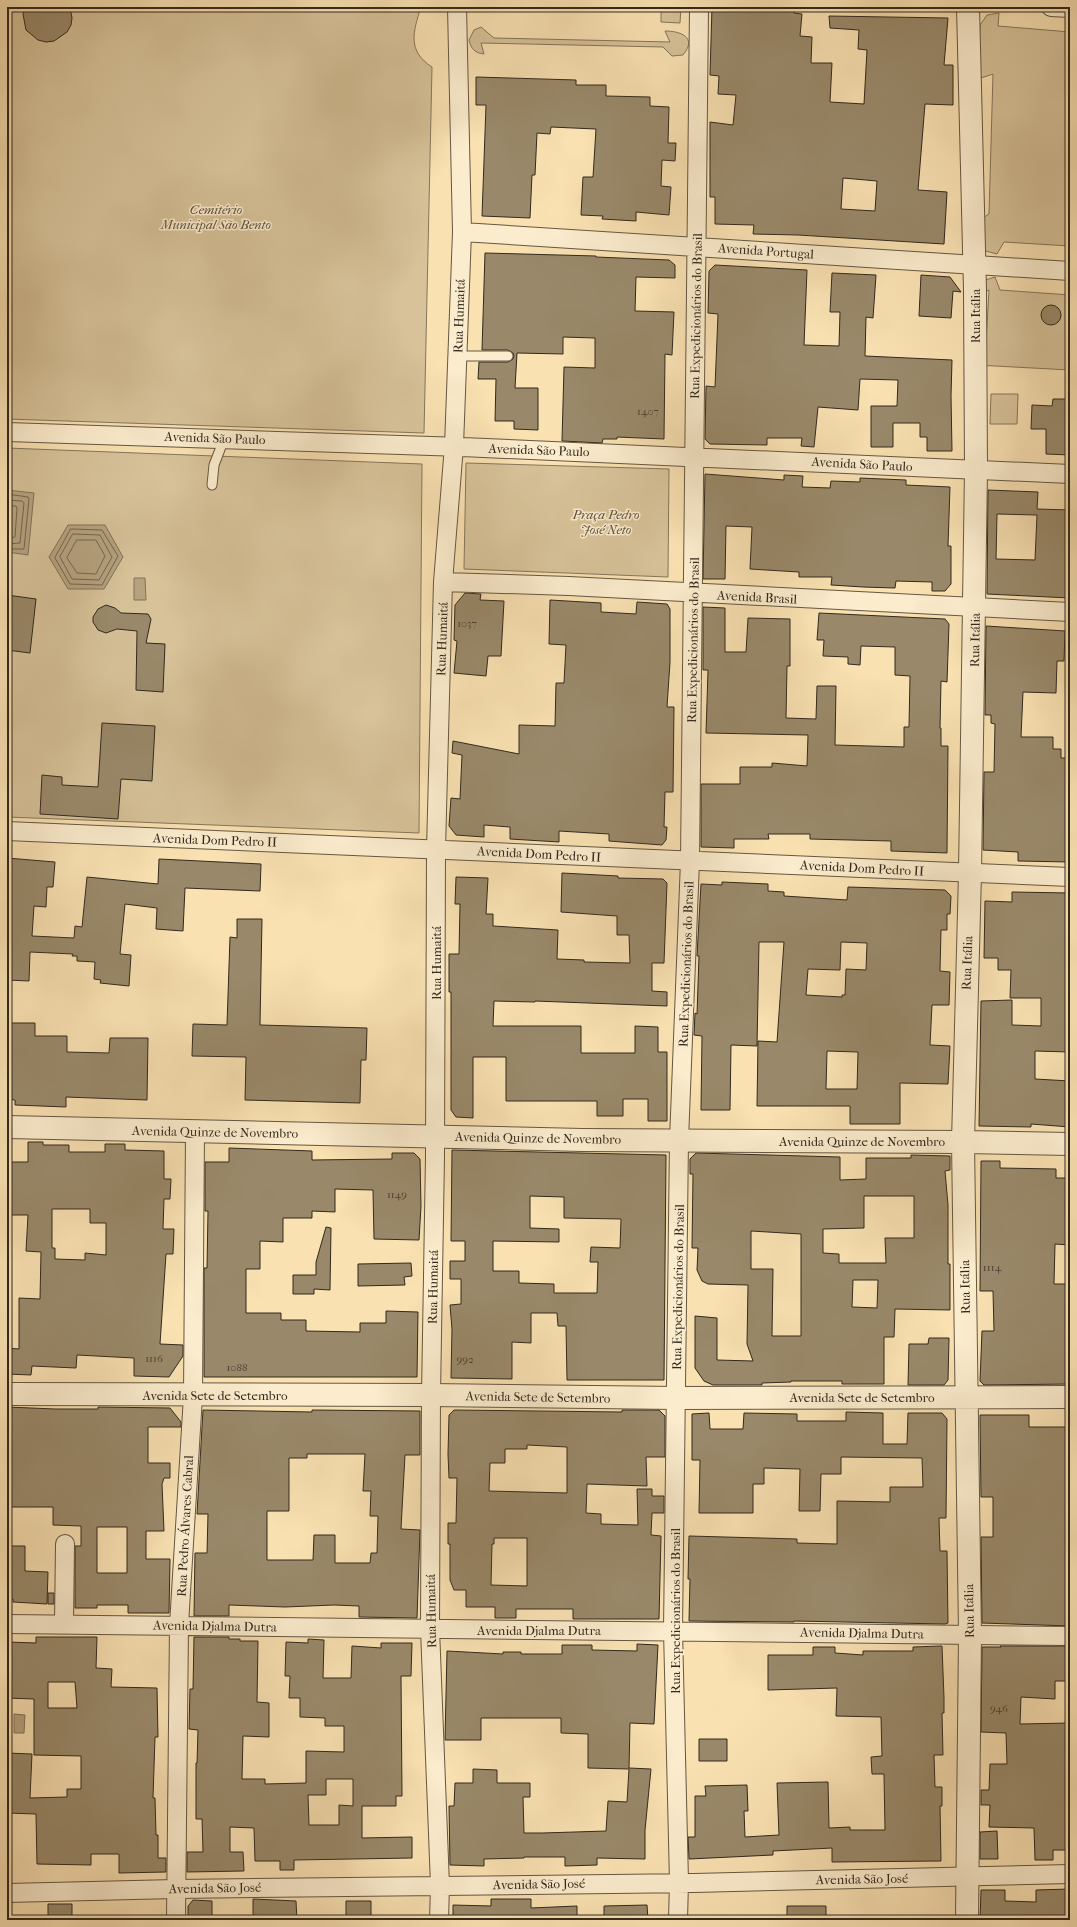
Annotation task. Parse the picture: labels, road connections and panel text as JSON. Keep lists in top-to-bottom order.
{
  "streets": {
    "street": [
      "Avenida Portugal",
      "Rua Humaitá",
      "Rua Expedicionários do Brasil",
      "Rua Itália",
      "Avenida São Paulo",
      "Avenida Brasil",
      "Avenida Dom Pedro II",
      "Avenida Quinze de Novembro",
      "Avenida Sete de Setembro",
      "Rua Pedro Álvares Cabral",
      "Avenida Djalma Dutra",
      "Avenida São José"
    ]
  },
  "crossings": [
    ["Avenida Portugal", "Rua Humaitá"],
    ["Avenida Portugal", "Rua Expedicionários do Brasil"],
    ["Avenida Portugal", "Rua Itália"],
    ["Rua Humaitá", "Avenida São Paulo"],
    ["Rua Humaitá", "Avenida Brasil"],
    ["Rua Humaitá", "Avenida Dom Pedro II"],
    ["Rua Humaitá", "Avenida Quinze de Novembro"],
    ["Rua Humaitá", "Avenida Sete de Setembro"],
    ["Rua Humaitá", "Avenida Djalma Dutra"],
    ["Rua Humaitá", "Avenida São José"],
    ["Rua Expedicionários do Brasil", "Avenida São Paulo"],
    ["Rua Expedicionários do Brasil", "Avenida Brasil"],
    ["Rua Expedicionários do Brasil", "Avenida Dom Pedro II"],
    ["Rua Expedicionários do Brasil", "Avenida Quinze de Novembro"],
    ["Rua Expedicionários do Brasil", "Avenida Sete de Setembro"],
    ["Rua Expedicionários do Brasil", "Avenida Djalma Dutra"],
    ["Rua Expedicionários do Brasil", "Avenida São José"],
    ["Rua Itália", "Avenida São Paulo"],
    ["Rua Itália", "Avenida Brasil"],
    ["Rua Itália", "Avenida Dom Pedro II"],
    ["Rua Itália", "Avenida Quinze de Novembro"],
    ["Rua Itália", "Avenida Sete de Setembro"],
    ["Rua Itália", "Avenida Djalma Dutra"],
    ["Rua Itália", "Avenida São José"],
    ["Avenida Quinze de Novembro", "Rua Pedro Álvares Cabral"],
    ["Avenida Sete de Setembro", "Rua Pedro Álvares Cabral"],
    ["Rua Pedro Álvares Cabral", "Avenida Djalma Dutra"],
    ["Rua Pedro Álvares Cabral", "Avenida São José"]
  ],
  "parks": ["Cemitério Municipal São Bento", "Praça Pedro José Neto"],
  "house_numbers": [
    "1407",
    "1037",
    "1149",
    "1114",
    "1116",
    "992",
    "1088",
    "946"
  ]
}
